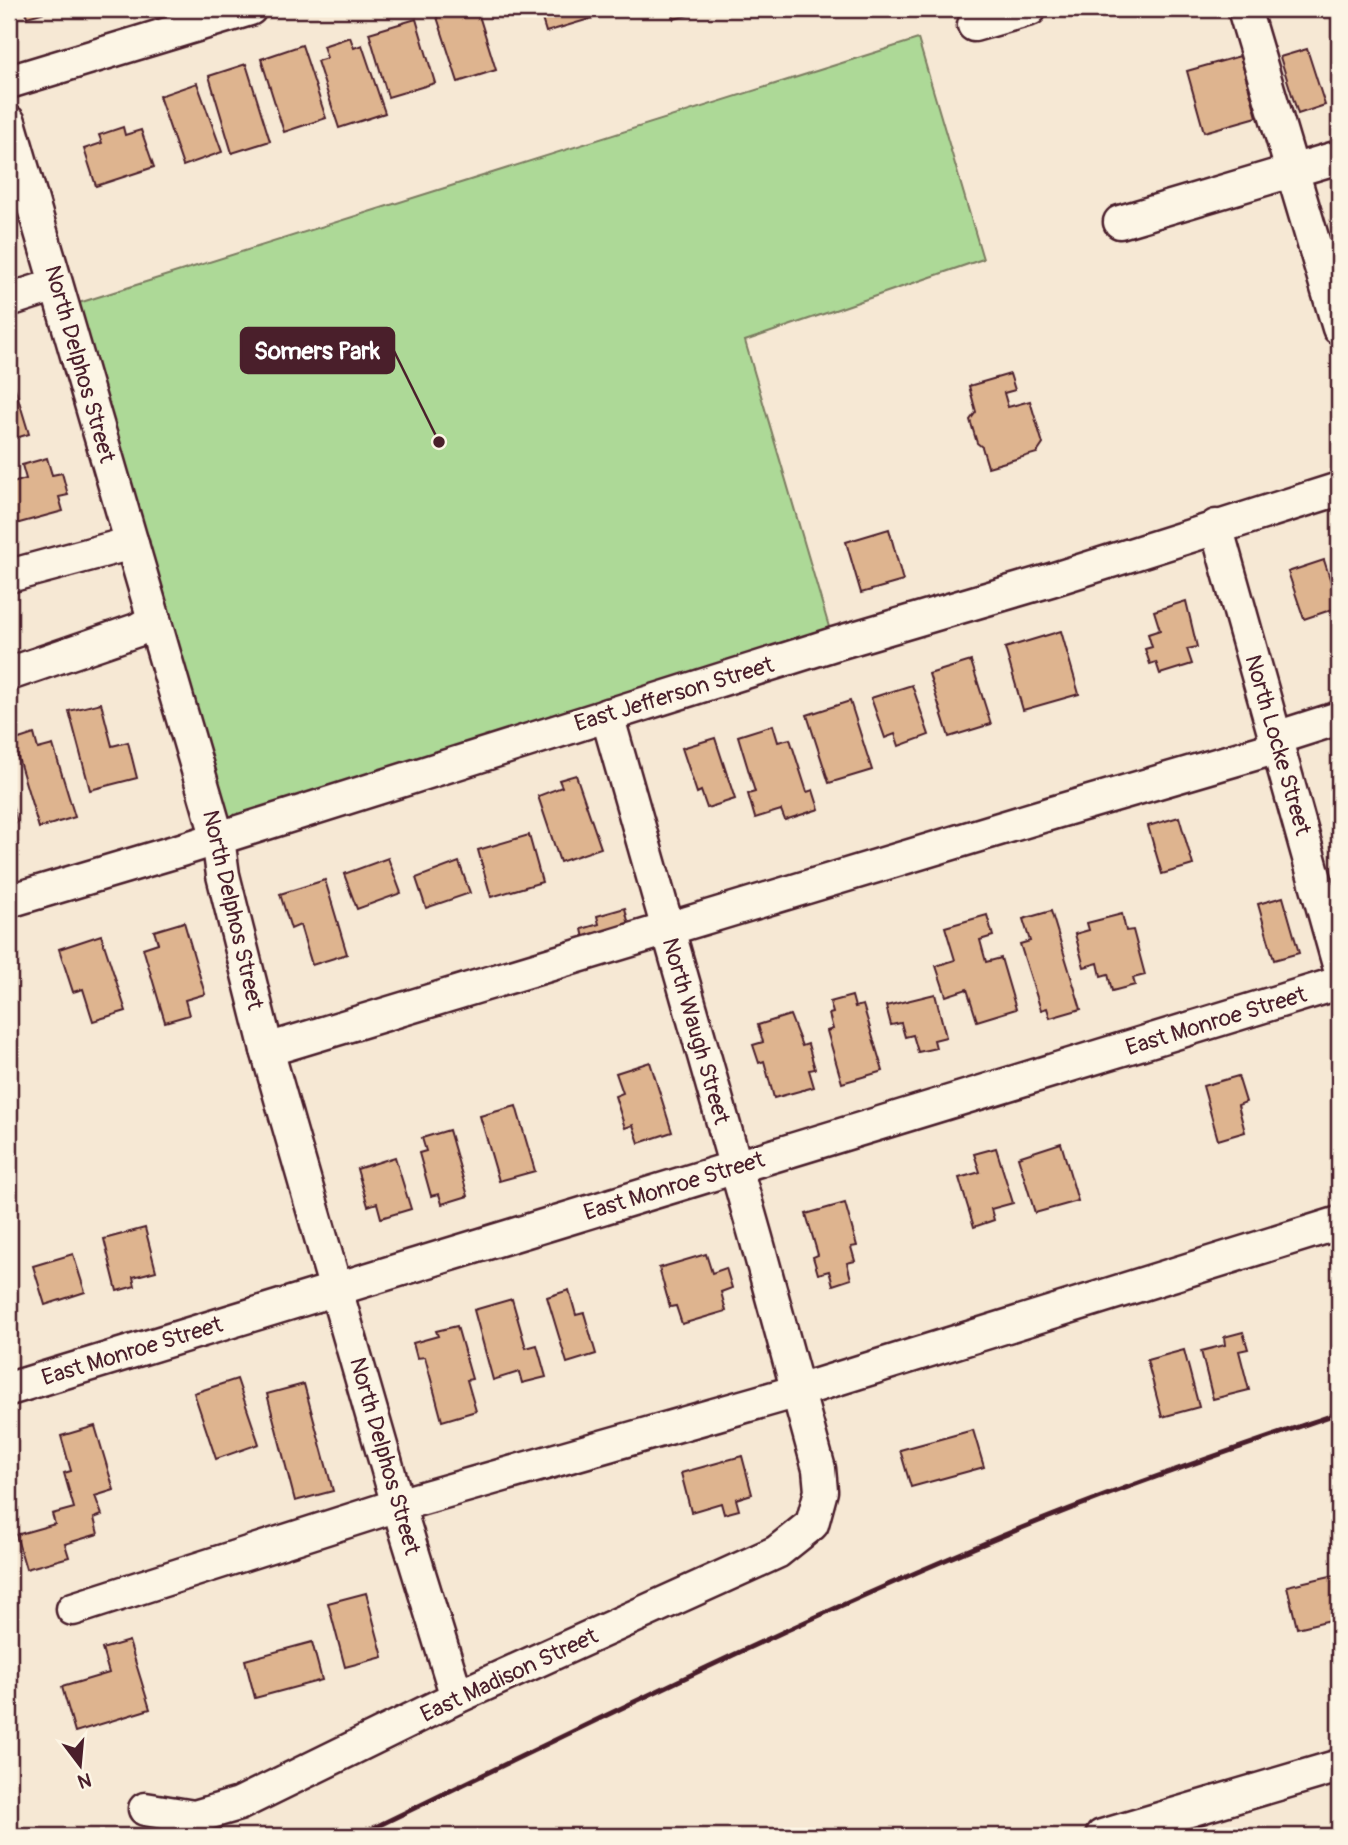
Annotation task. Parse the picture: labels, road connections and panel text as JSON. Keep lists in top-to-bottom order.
{
  "streets": {
    "street": [
      "North Delphos Street",
      "East Jefferson Street",
      "North Locke Street",
      "East Monroe Street",
      "North Waugh Street",
      "East Madison Street"
    ]
  },
  "crossings": [
    ["North Delphos Street", "East Jefferson Street"],
    ["North Delphos Street", "East Monroe Street"],
    ["North Delphos Street", "East Madison Street"],
    ["East Jefferson Street", "North Locke Street"],
    ["East Jefferson Street", "North Waugh Street"],
    ["East Monroe Street", "North Waugh Street"],
    ["North Waugh Street", "East Madison Street"]
  ],
  "places": ["Somers Park"],
  "north": "bottom"
}
